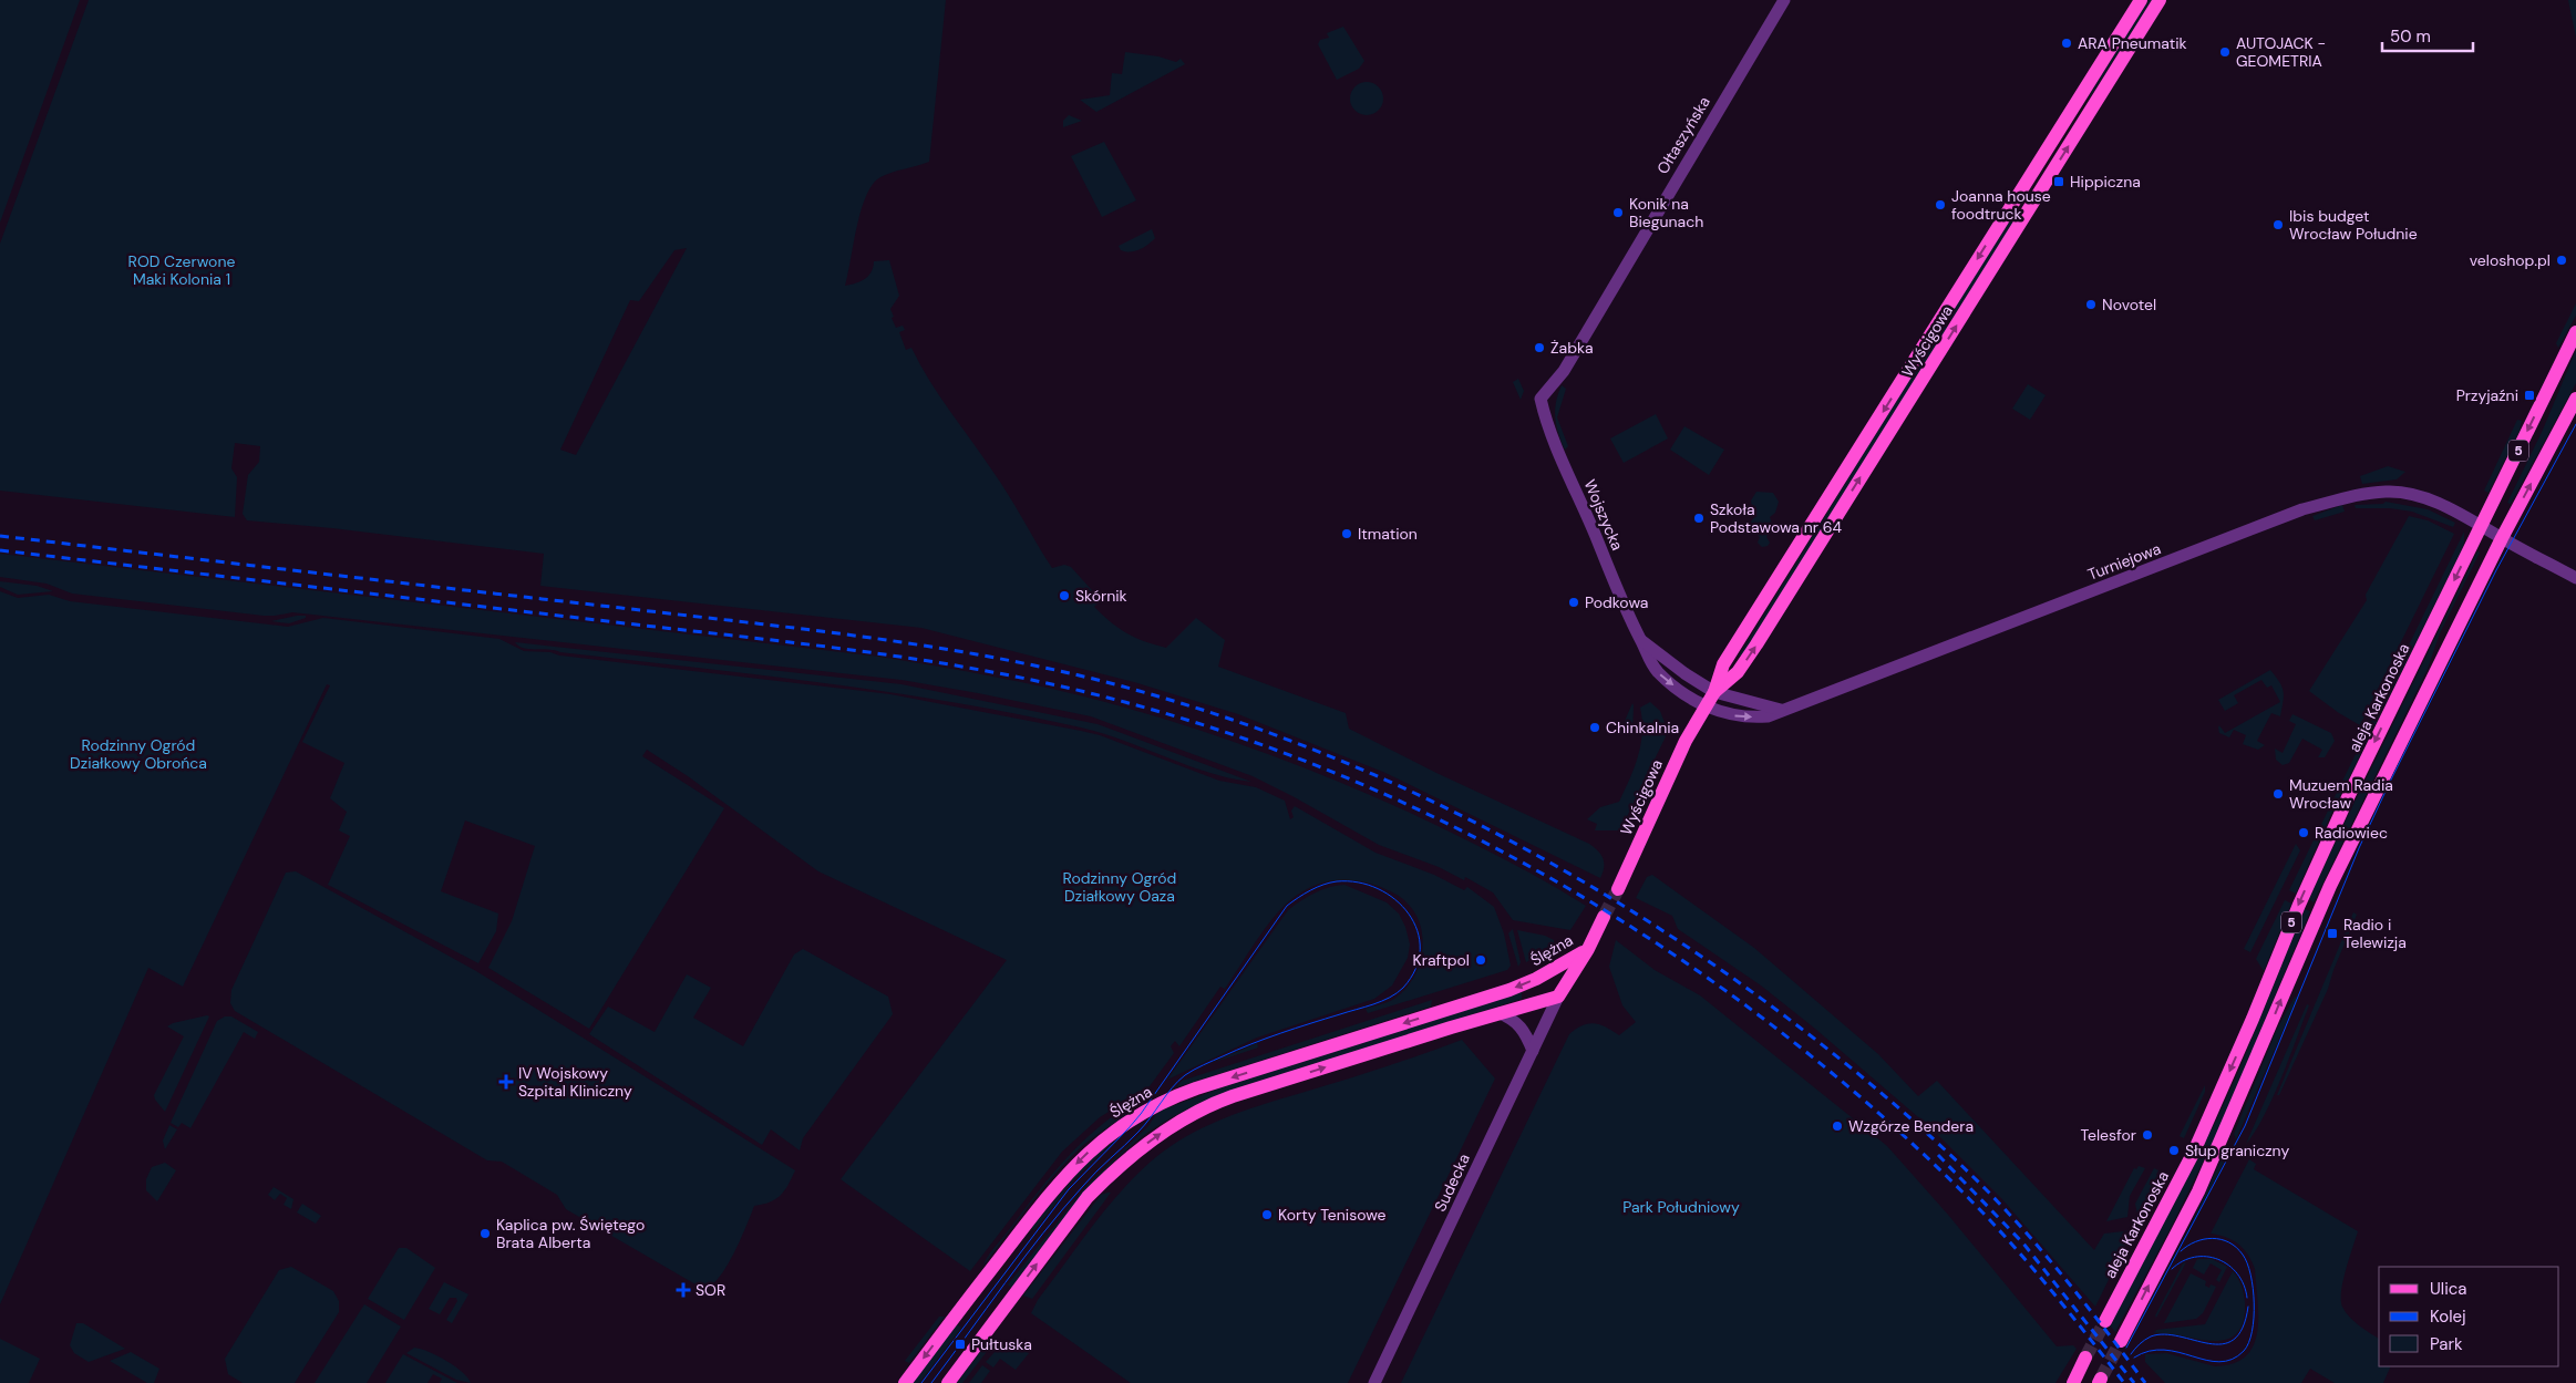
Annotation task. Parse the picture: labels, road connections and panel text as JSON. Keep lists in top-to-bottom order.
{
  "streets": {
    "main road": [
      "Wyścigowa",
      "5",
      "aleja Karkonoska",
      "Ślężna"
    ],
    "street": [
      "Ołtaszyńska",
      "Wojszycka",
      "Turniejowa",
      "Sudecka"
    ]
  },
  "crossings": [
    ["Ołtaszyńska", "Wojszycka"],
    ["Wyścigowa", "Wojszycka"],
    ["Wyścigowa", "Turniejowa"],
    ["5", "Turniejowa"],
    ["Wojszycka", "Turniejowa"],
    ["Turniejowa", "aleja Karkonoska"],
    ["Ślężna", "Sudecka"]
  ],
  "parks": [
    "ROD Czerwone Maki Kolonia 1",
    "Rodzinny Ogród Działkowy Obrońca",
    "Rodzinny Ogród Działkowy Oaza",
    "Park Południowy"
  ],
  "places": {
    "other": [
      "ARA Pneumatik",
      "AUTOJACK - GEOMETRIA",
      "Joanna house foodtruck",
      "Konik na Biegunach",
      "Ibis budget Wrocław Południe",
      "veloshop.pl",
      "Novotel",
      "Żabka",
      "Szkoła Podstawowa nr 64",
      "Itmation",
      "Skórnik",
      "Podkowa",
      "Chinkalnia",
      "Muzuem Radia Wrocław",
      "Radiowiec",
      "Kraftpol",
      "Wzgórze Bendera",
      "Telesfor",
      "Słup graniczny",
      "Korty Tenisowe",
      "Kaplica pw. Świętego Brata Alberta"
    ],
    "transit": [
      "Hippiczna",
      "Przyjaźni",
      "Radio i Telewizja",
      "Pułtuska"
    ],
    "health": ["IV Wojskowy Szpital Kliniczny", "SOR"]
  },
  "legend": ["Ulica", "Kolej", "Park"],
  "scale_bar": "50 m"
}
